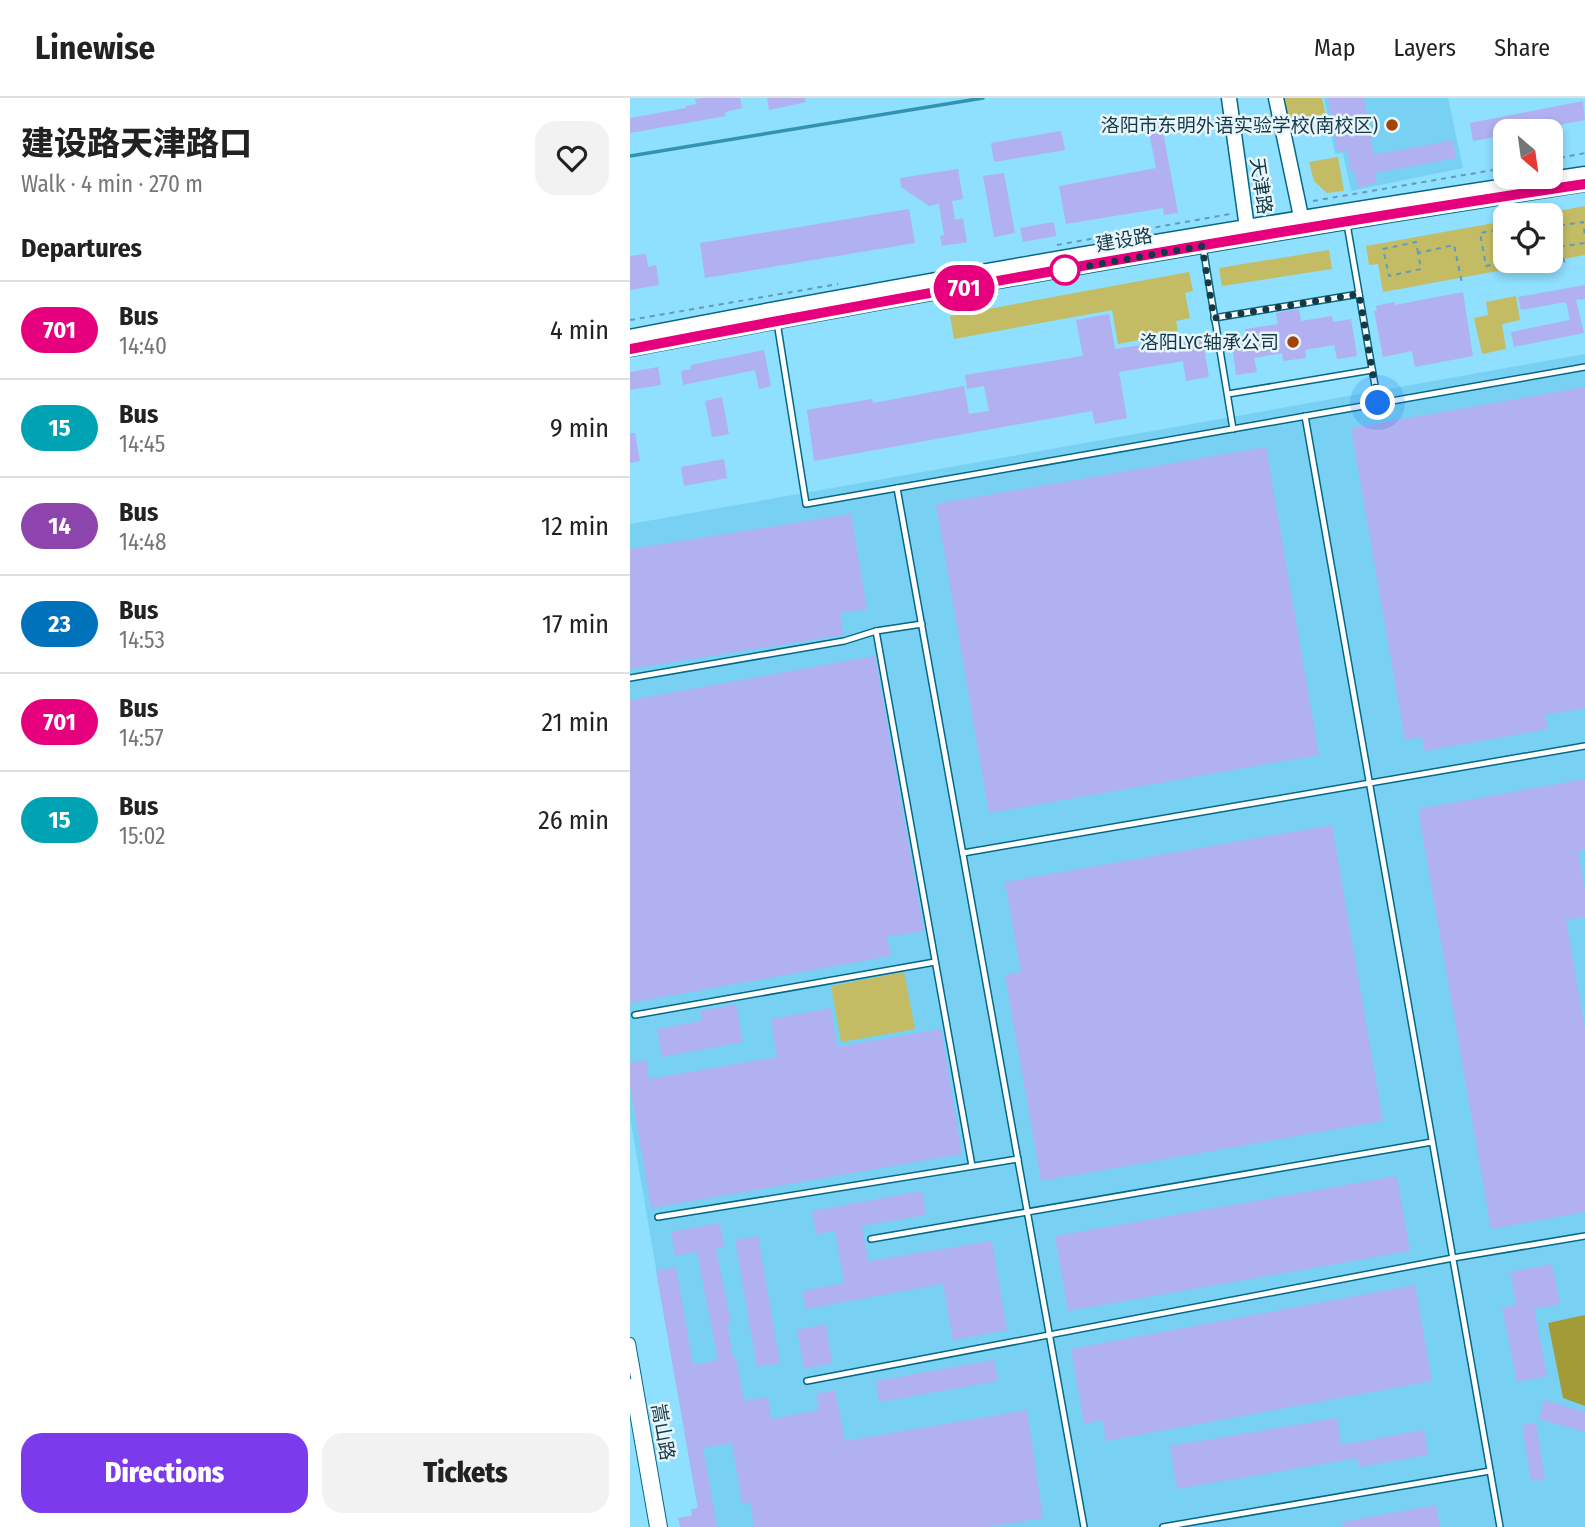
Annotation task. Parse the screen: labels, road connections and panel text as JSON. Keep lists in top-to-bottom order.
{
  "streets": {
    "street": ["天津路", "建设路", "嵩山路"]
  },
  "crossings": [
    ["天津路", "建设路"]
  ],
  "places": ["洛阳市东明外语实验学校(南校区)", "洛阳LYC轴承公司"],
  "lines": ["bus line 701"],
  "north": "bottom right",
  "page": {
    "header": "Linewise",
    "nav": ["Map", "Layers", "Share"],
    "heading": [
      ["建设路天津路口", "Walk · 4 min · 270 m"],
      "Departures"
    ],
    "on_map": "701",
    "list": [
      {
        "mark": "701",
        "name": "Bus",
        "note": "14:40",
        "value": "4 min"
      },
      {
        "mark": "15",
        "name": "Bus",
        "note": "14:45",
        "value": "9 min"
      },
      {
        "mark": "14",
        "name": "Bus",
        "note": "14:48",
        "value": "12 min"
      },
      {
        "mark": "23",
        "name": "Bus",
        "note": "14:53",
        "value": "17 min"
      },
      {
        "mark": "701",
        "name": "Bus",
        "note": "14:57",
        "value": "21 min"
      },
      {
        "mark": "15",
        "name": "Bus",
        "note": "15:02",
        "value": "26 min"
      }
    ],
    "buttons": ["Directions", "Tickets"]
  }
}
